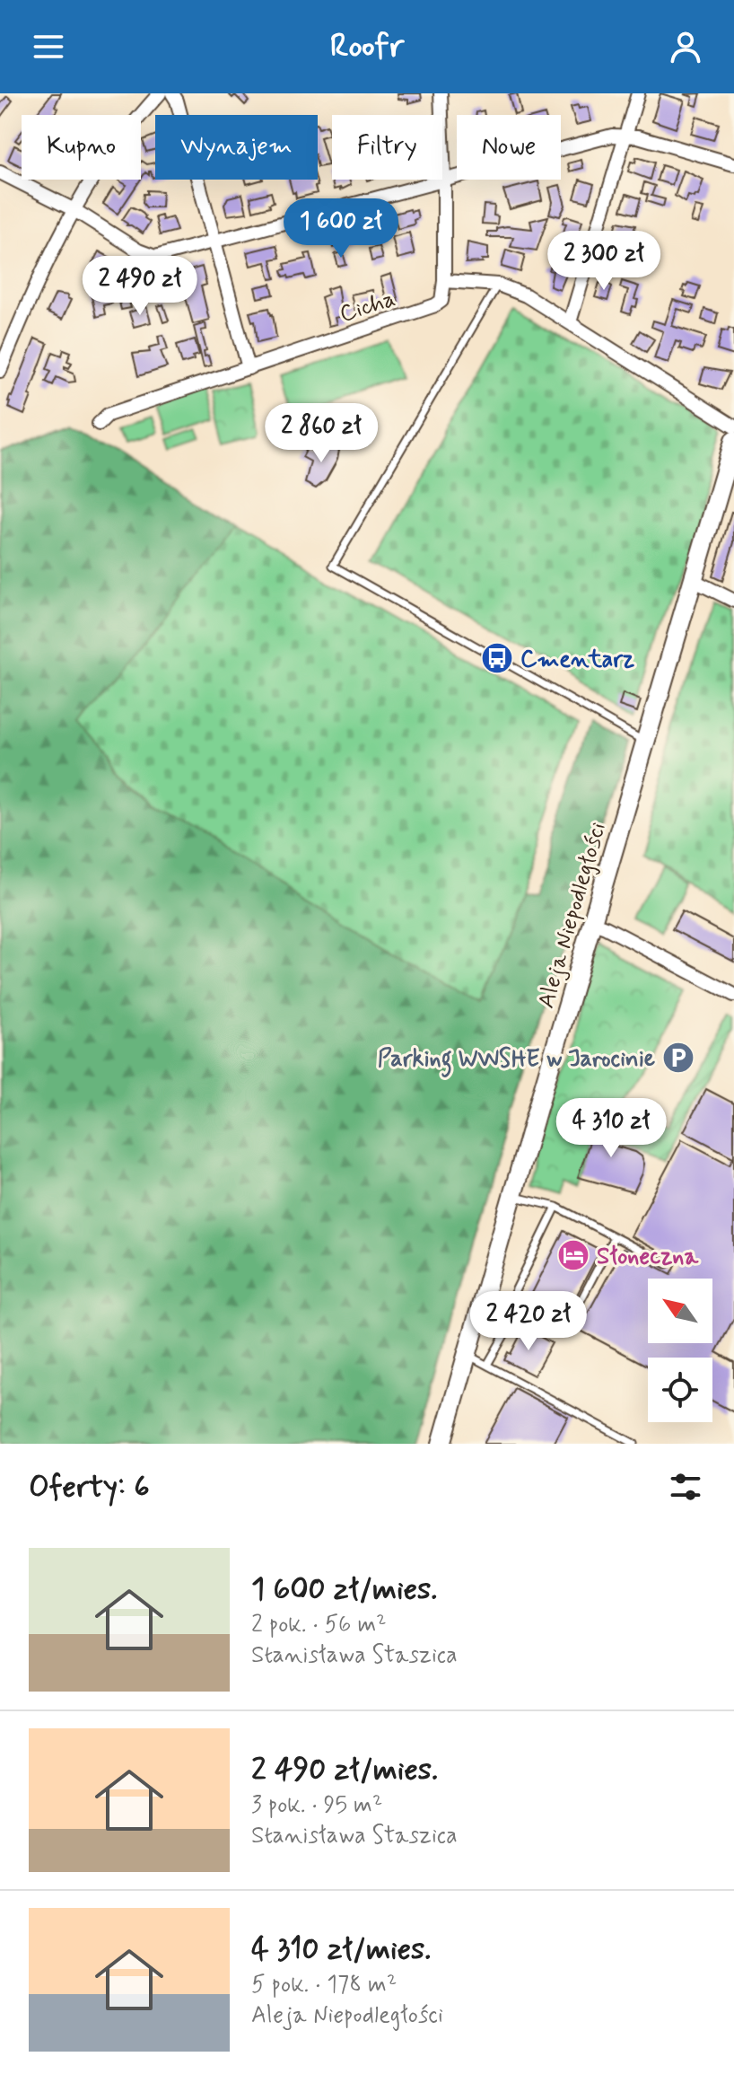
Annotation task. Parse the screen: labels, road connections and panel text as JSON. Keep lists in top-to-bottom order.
{
  "streets": {
    "main road": ["Aleja Niepodległości"],
    "street": ["Cicha"]
  },
  "places": {
    "bus stop": ["Cmentarz"],
    "parking": ["Parking WWSHE w Jarocinie"],
    "hotel": ["Słoneczna"]
  },
  "north": "top left",
  "page": {
    "header": "Roofr",
    "chip": [
      "Kupno",
      "Wynajem",
      "Filtry",
      "Nowe"
    ],
    "price": [
      "1 600 zł",
      "2 300 zł",
      "2 490 zł",
      "2 860 zł",
      "4 310 zł",
      "2 420 zł"
    ],
    "heading": "Oferty: 6",
    "list": [
      {
        "name": "1 600 zł/mies.",
        "note": "2 pok. · 56 m² · Stanisława Staszica"
      },
      {
        "name": "2 490 zł/mies.",
        "note": "3 pok. · 95 m² · Stanisława Staszica"
      },
      {
        "name": "4 310 zł/mies.",
        "note": "5 pok. · 178 m² · Aleja Niepodległości"
      }
    ]
  }
}
